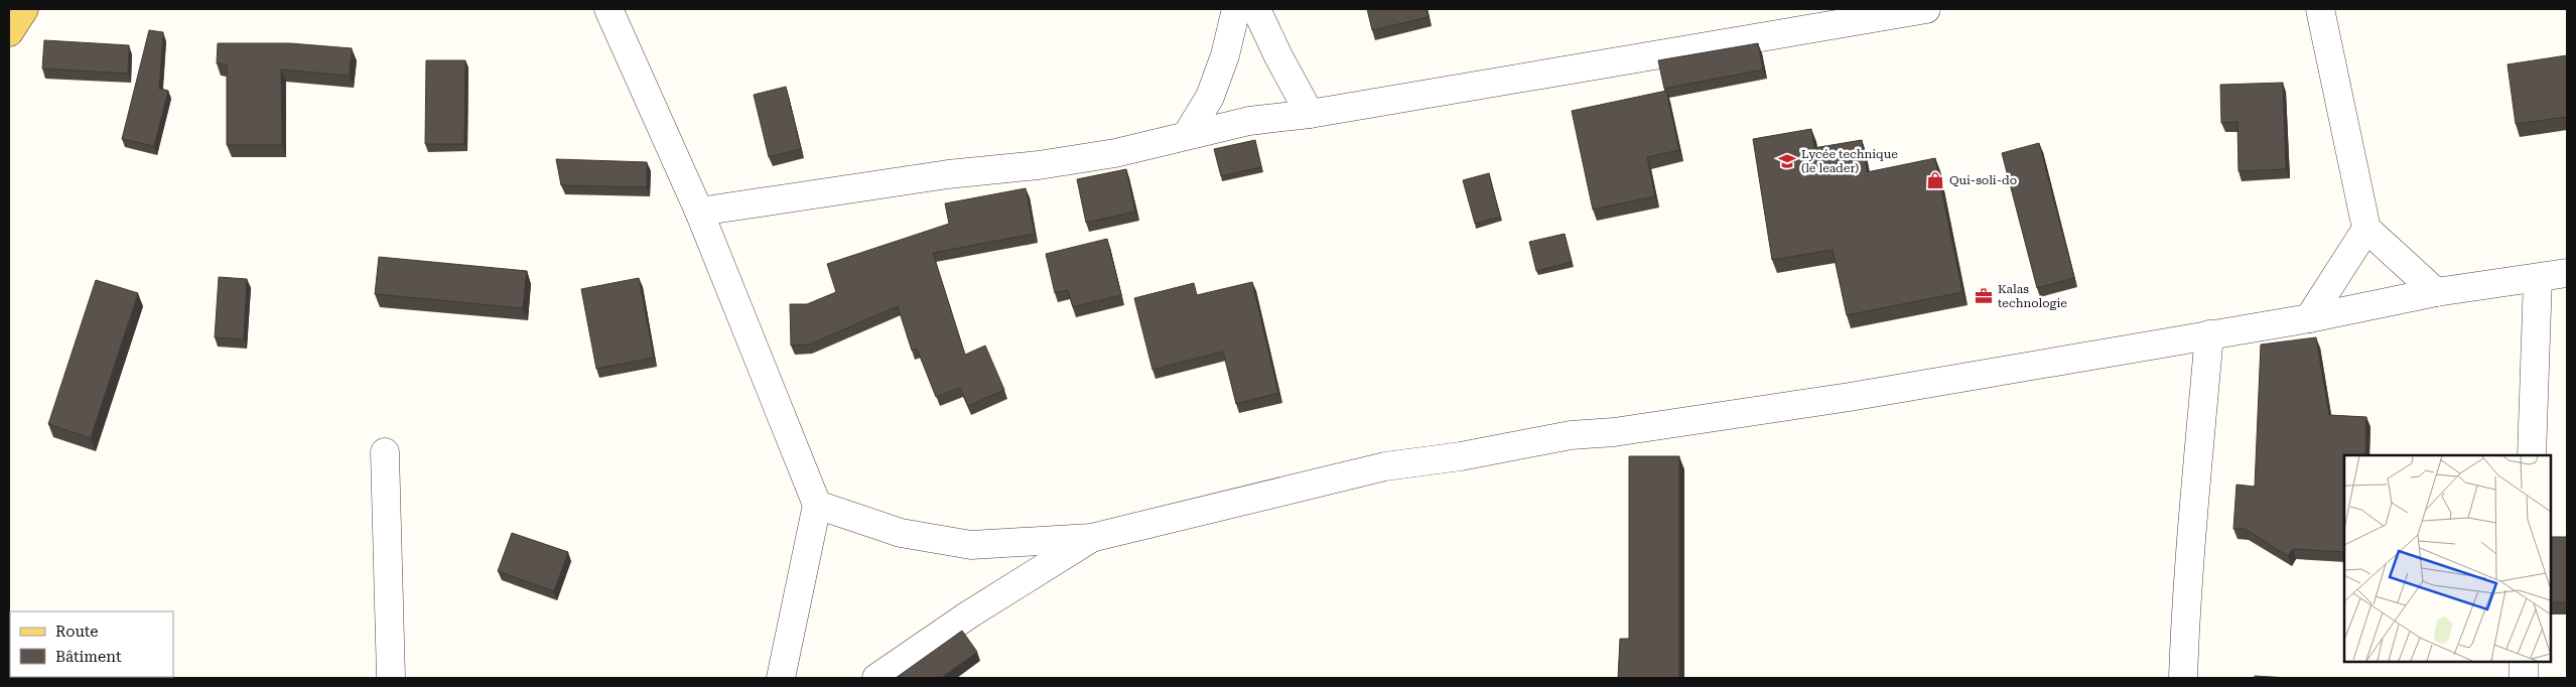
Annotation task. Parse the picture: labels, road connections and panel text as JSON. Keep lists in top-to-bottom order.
{
  "places": {
    "school or university": ["Lycée technique (le leader)"],
    "shop": ["Qui-soli-do"],
    "office": ["Kalas technologie"]
  },
  "legend": ["Route", "Bâtiment"]
}
